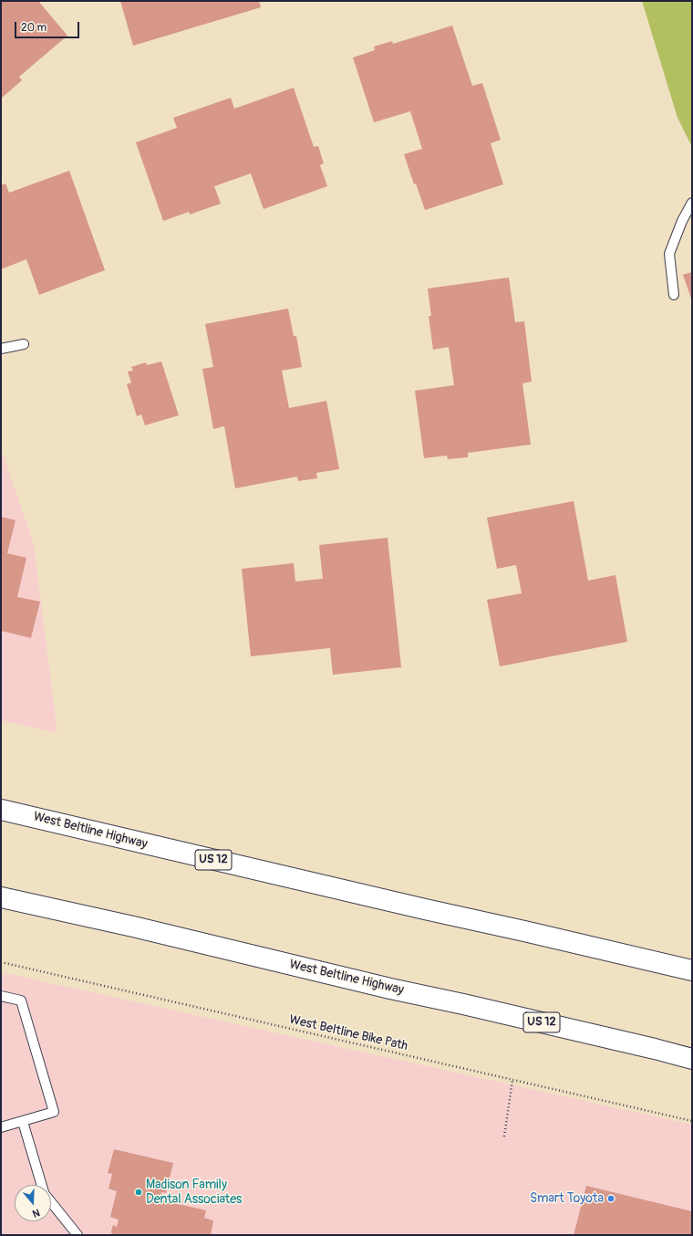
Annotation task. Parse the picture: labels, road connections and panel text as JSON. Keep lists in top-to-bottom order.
{
  "streets": {
    "highway": ["West Beltline Highway", "US 12"],
    "path": ["West Beltline Bike Path"]
  },
  "places": ["Madison Family Dental Associates", "Smart Toyota"],
  "scale_bar": "20 m",
  "north": "bottom"
}
